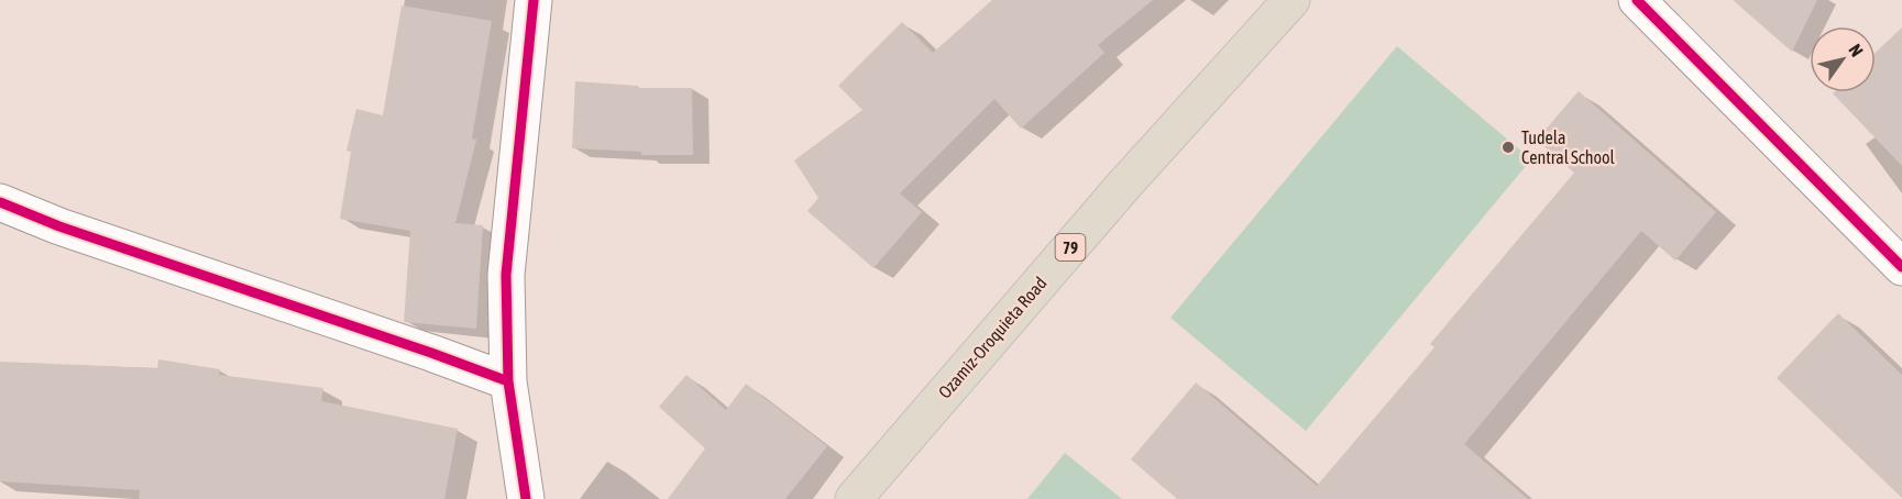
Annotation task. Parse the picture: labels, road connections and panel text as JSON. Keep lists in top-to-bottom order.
{
  "streets": {
    "highway": ["79", "Ozamiz-Oroquieta Road"]
  },
  "places": ["Tudela Central School"],
  "north": "top right"
}
